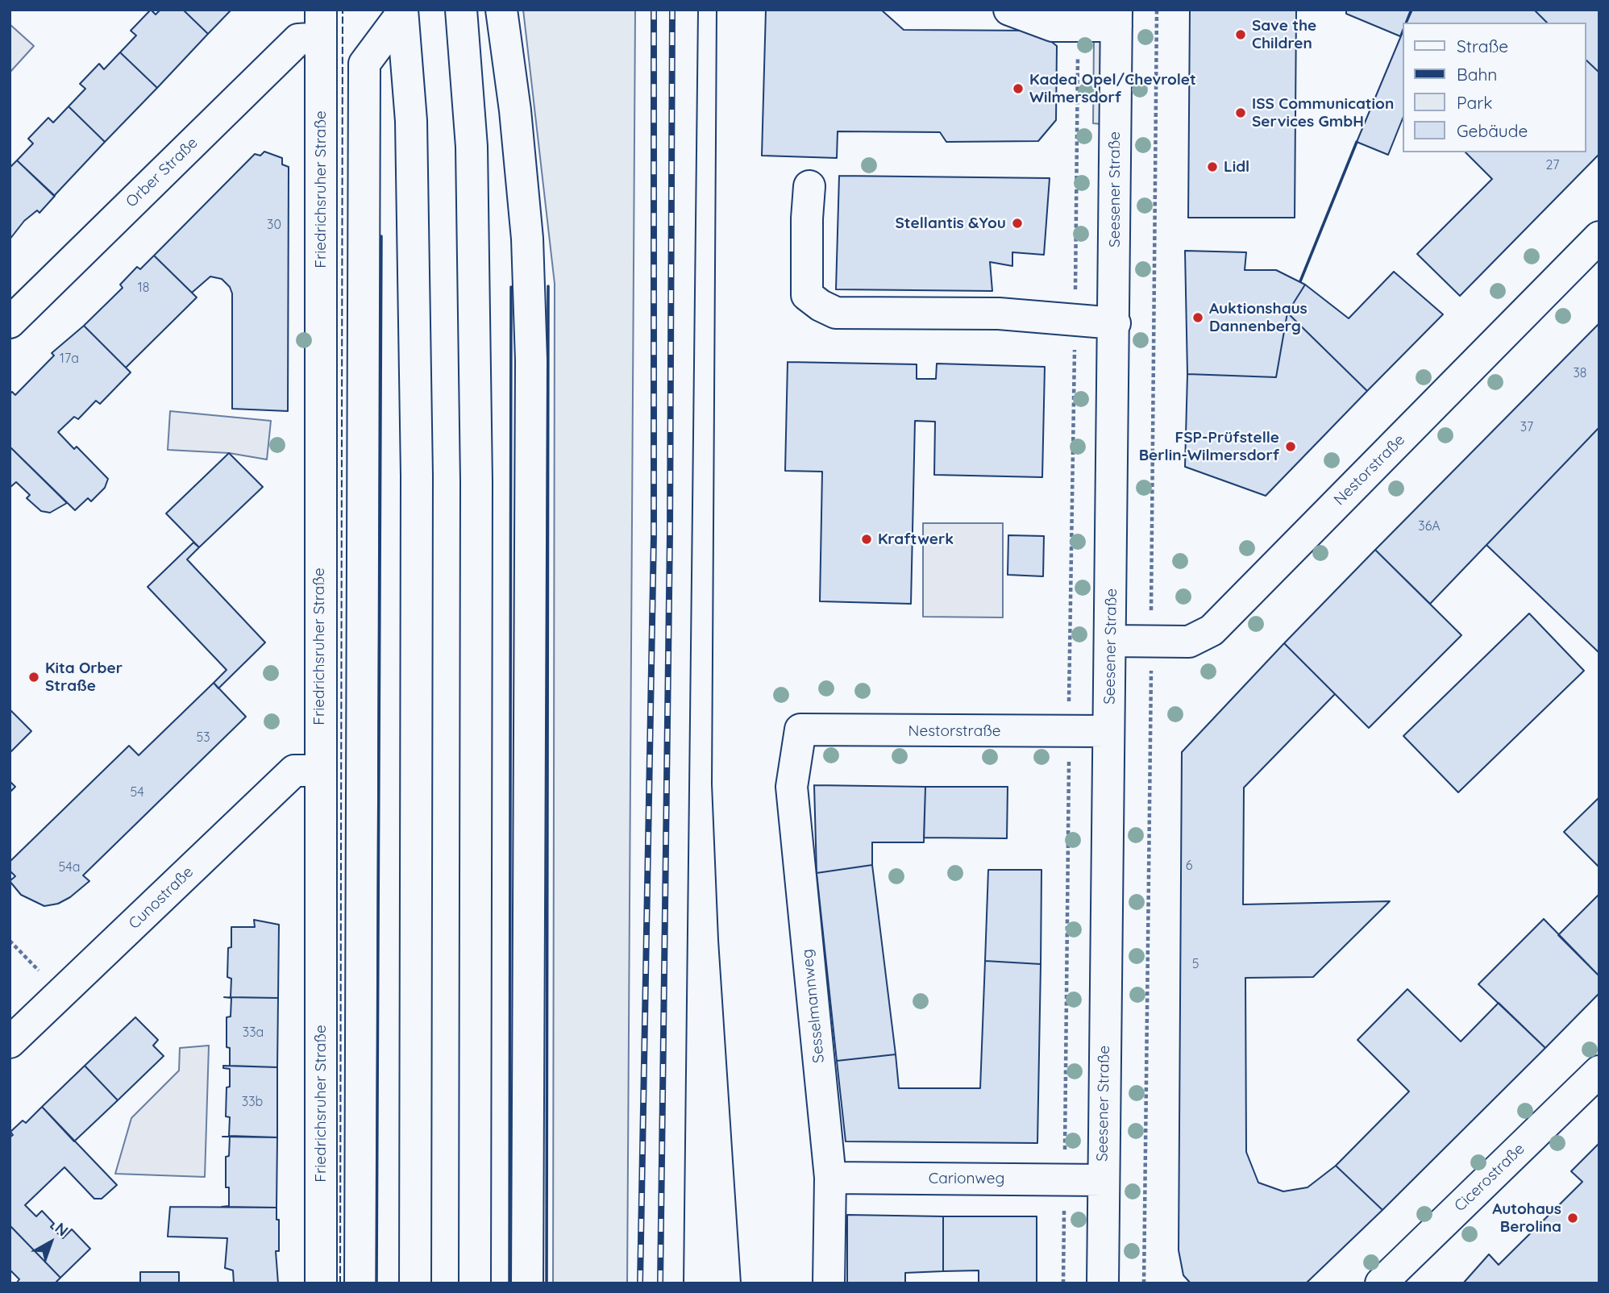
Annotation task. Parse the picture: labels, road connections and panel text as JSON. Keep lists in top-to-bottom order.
{
  "streets": {
    "main road": [
      "Orber Straße",
      "Friedrichsruher Straße",
      "Seesener Straße",
      "Nestorstraße",
      "Cunostraße",
      "Sesselmannweg",
      "Cicerostraße",
      "Carionweg"
    ]
  },
  "crossings": [
    ["Orber Straße", "Friedrichsruher Straße"],
    ["Friedrichsruher Straße", "Cunostraße"],
    ["Seesener Straße", "Nestorstraße"],
    ["Seesener Straße", "Carionweg"],
    ["Nestorstraße", "Sesselmannweg"],
    ["Sesselmannweg", "Carionweg"]
  ],
  "places": [
    "Save the Children",
    "Kadea Opel/Chevrolet Wilmersdorf",
    "ISS Communication Services GmbH",
    "Lidl",
    "Stellantis &You",
    "Auktionshaus Dannenberg",
    "FSP-Prüfstelle Berlin-Wilmersdorf",
    "Kraftwerk",
    "Kita Orber Straße",
    "Autohaus Berolina"
  ],
  "house_numbers": [
    "27",
    "30",
    "18",
    "17a",
    "38",
    "37",
    "36A",
    "53",
    "54",
    "6",
    "54a",
    "5",
    "33a",
    "33b"
  ],
  "legend": [
    "Straße",
    "Bahn",
    "Park",
    "Gebäude"
  ],
  "north": "top right"
}
